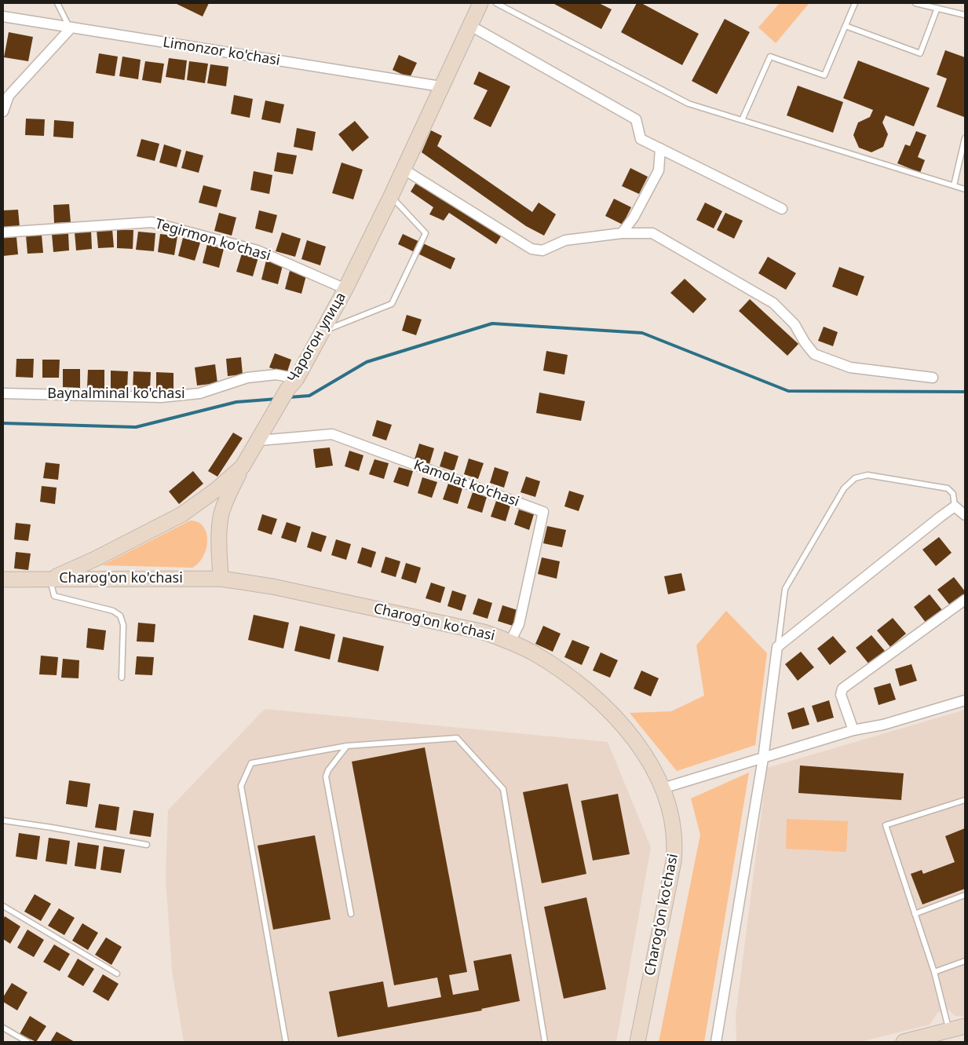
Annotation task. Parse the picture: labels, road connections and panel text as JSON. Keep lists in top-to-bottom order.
{
  "streets": {
    "main road": ["Чарогон улица", "Charog'on ko'chasi"],
    "street": [
      "Limonzor ko'chasi",
      "Tegirmon ko'chasi",
      "Baynalminal ko'chasi",
      "Kamolat ko'chasi"
    ]
  },
  "crossings": [
    ["Limonzor ko'chasi", "Чарогон улица"],
    ["Tegirmon ko'chasi", "Чарогон улица"],
    ["Чарогон улица", "Baynalminal ko'chasi"],
    ["Чарогон улица", "Kamolat ko'chasi"],
    ["Чарогон улица", "Charog'on ko'chasi"],
    ["Kamolat ko'chasi", "Charog'on ko'chasi"]
  ]
}
